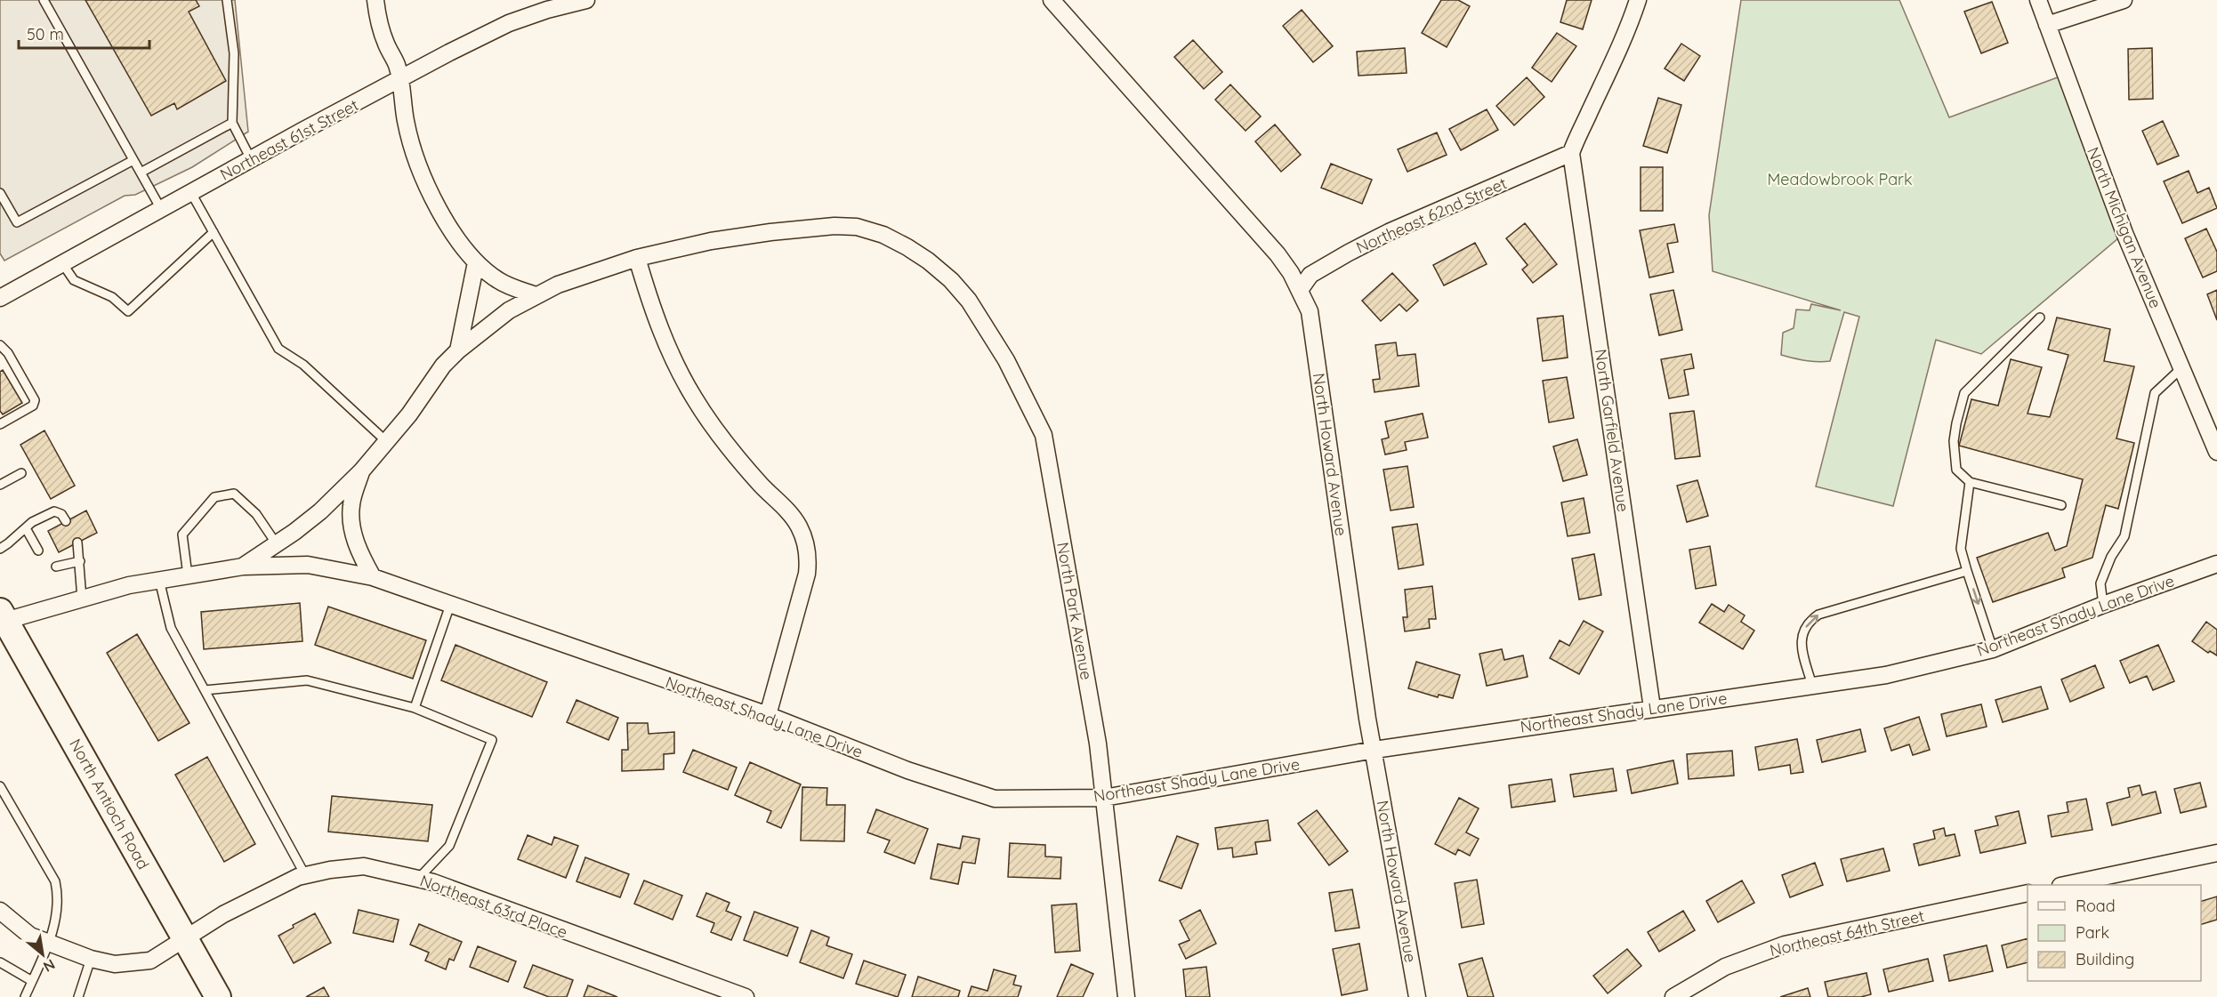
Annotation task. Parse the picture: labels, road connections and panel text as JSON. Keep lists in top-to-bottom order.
{
  "streets": {
    "main road": ["North Antioch Road"],
    "street": [
      "Northeast 61st Street",
      "Northeast 62nd Street",
      "North Michigan Avenue",
      "North Garfield Avenue",
      "North Howard Avenue",
      "North Park Avenue",
      "Northeast Shady Lane Drive",
      "Northeast 63rd Place",
      "Northeast 64th Street"
    ]
  },
  "crossings": [
    ["Northeast 62nd Street", "North Garfield Avenue"],
    ["Northeast 62nd Street", "North Howard Avenue"],
    ["North Garfield Avenue", "Northeast Shady Lane Drive"],
    ["North Howard Avenue", "Northeast Shady Lane Drive"],
    ["North Park Avenue", "Northeast Shady Lane Drive"],
    ["Northeast Shady Lane Drive", "North Antioch Road"],
    ["North Antioch Road", "Northeast 63rd Place"]
  ],
  "parks": ["Meadowbrook Park"],
  "legend": ["Road", "Park", "Building"],
  "scale_bar": "50 m",
  "north": "bottom right"
}
